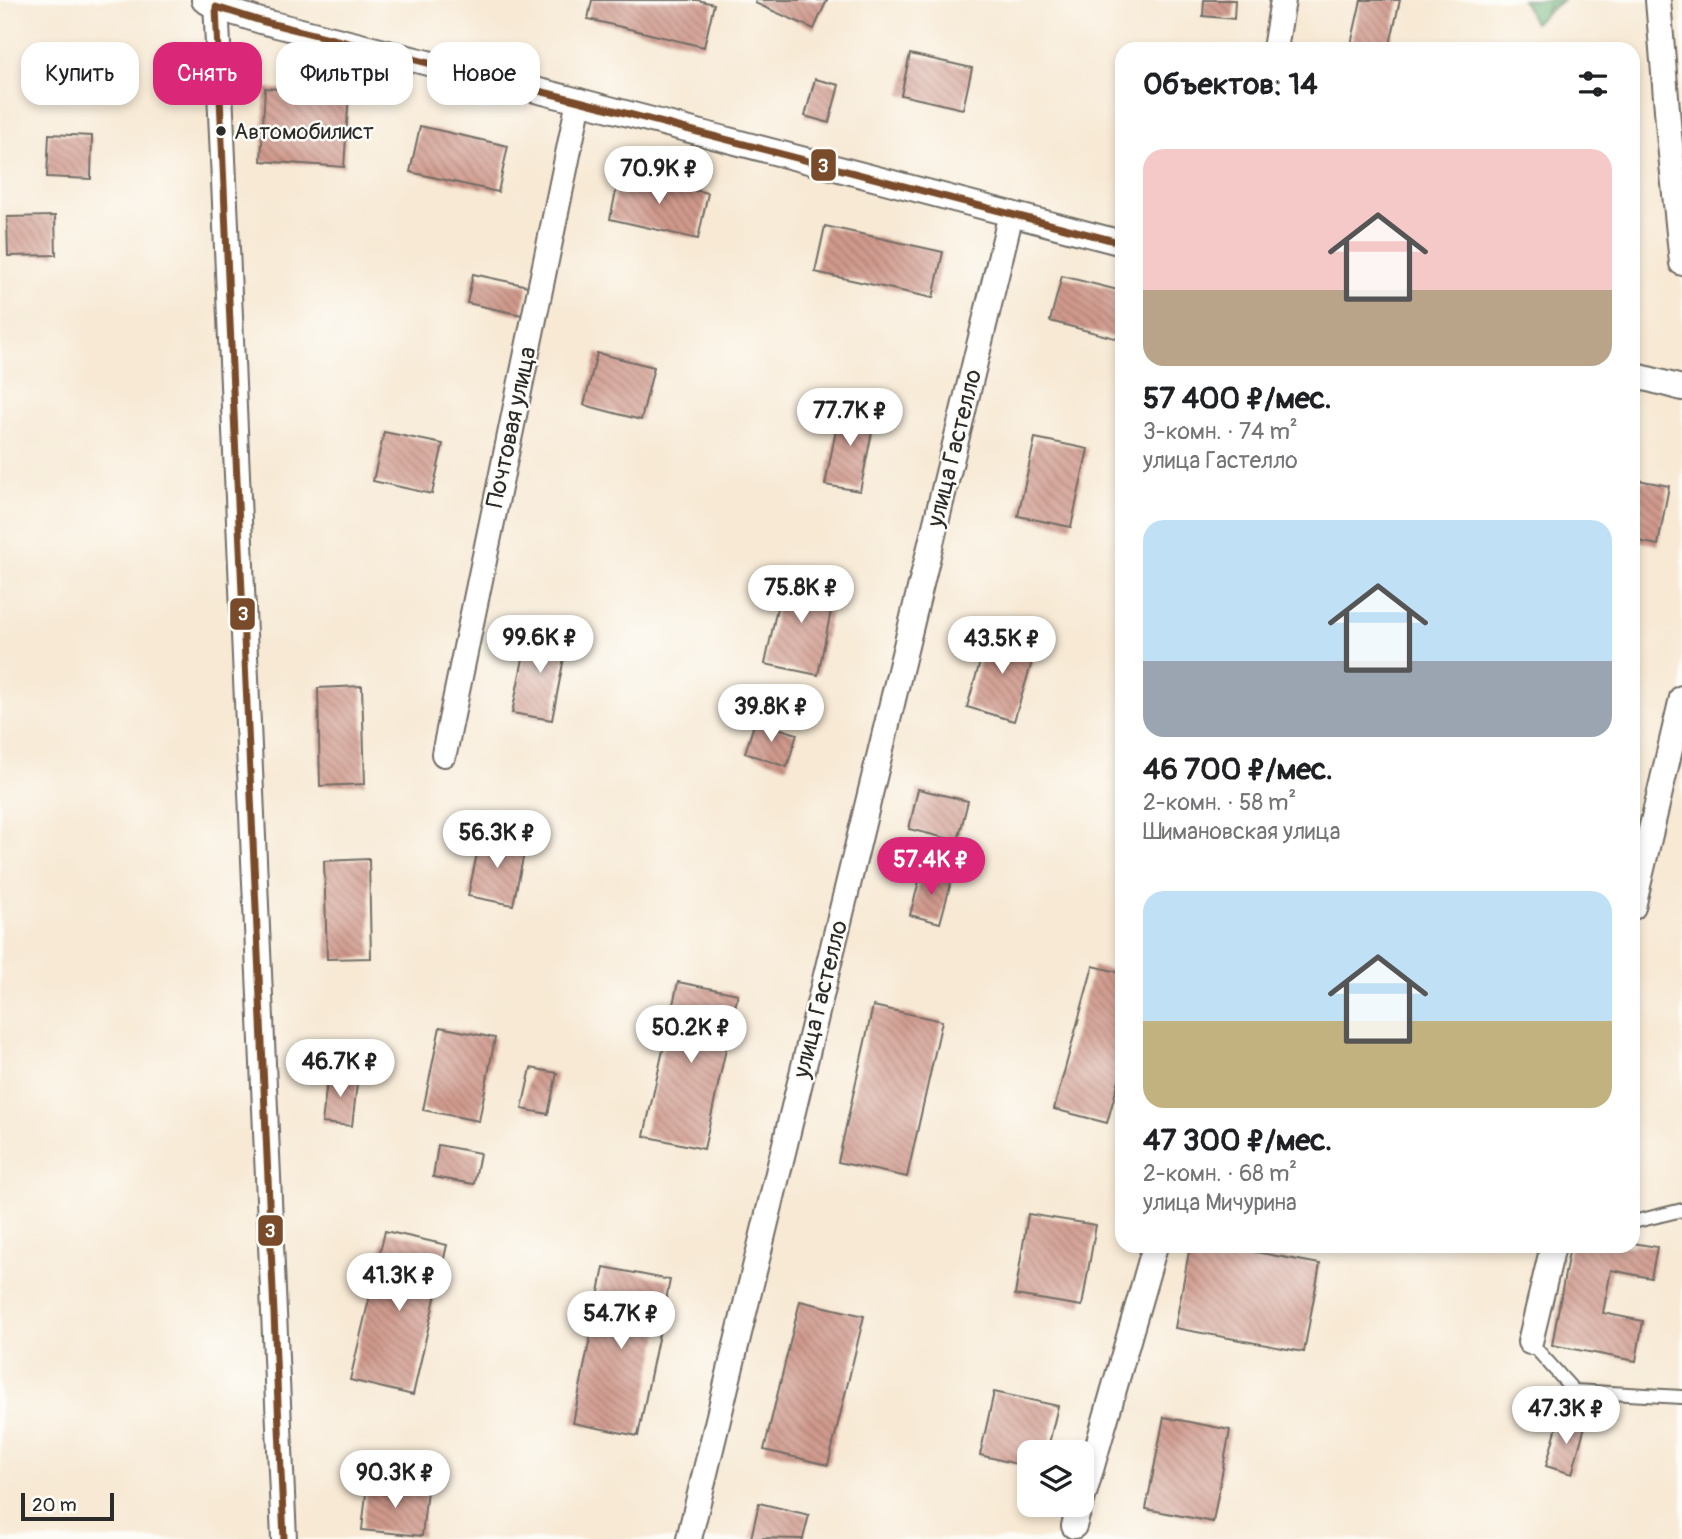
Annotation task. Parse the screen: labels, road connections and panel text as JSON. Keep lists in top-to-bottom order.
{
  "streets": {
    "street": ["Почтовая улица", "улица Гастелло"]
  },
  "places": ["Автомобилист"],
  "lines": ["transit line 3"],
  "scale_bar": "20 m",
  "page": {
    "chip": [
      "Купить",
      "Снять",
      "Фильтры",
      "Новое"
    ],
    "heading": "Объектов: 14",
    "list": [
      {
        "name": "57 400 ₽/мес.",
        "note": "3-комн. · 74 m² · улица Гастелло"
      },
      {
        "name": "46 700 ₽/мес.",
        "note": "2-комн. · 58 m² · Шимановская улица"
      },
      {
        "name": "47 300 ₽/мес.",
        "note": "2-комн. · 68 m² · улица Мичурина"
      }
    ],
    "price": [
      "70.9K ₽",
      "77.7K ₽",
      "75.8K ₽",
      "99.6K ₽",
      "43.5K ₽",
      "39.8K ₽",
      "56.3K ₽",
      "57.4K ₽",
      "50.2K ₽",
      "46.7K ₽",
      "41.3K ₽",
      "54.7K ₽",
      "47.3K ₽",
      "90.3K ₽"
    ],
    "scale": "20 m"
  }
}
